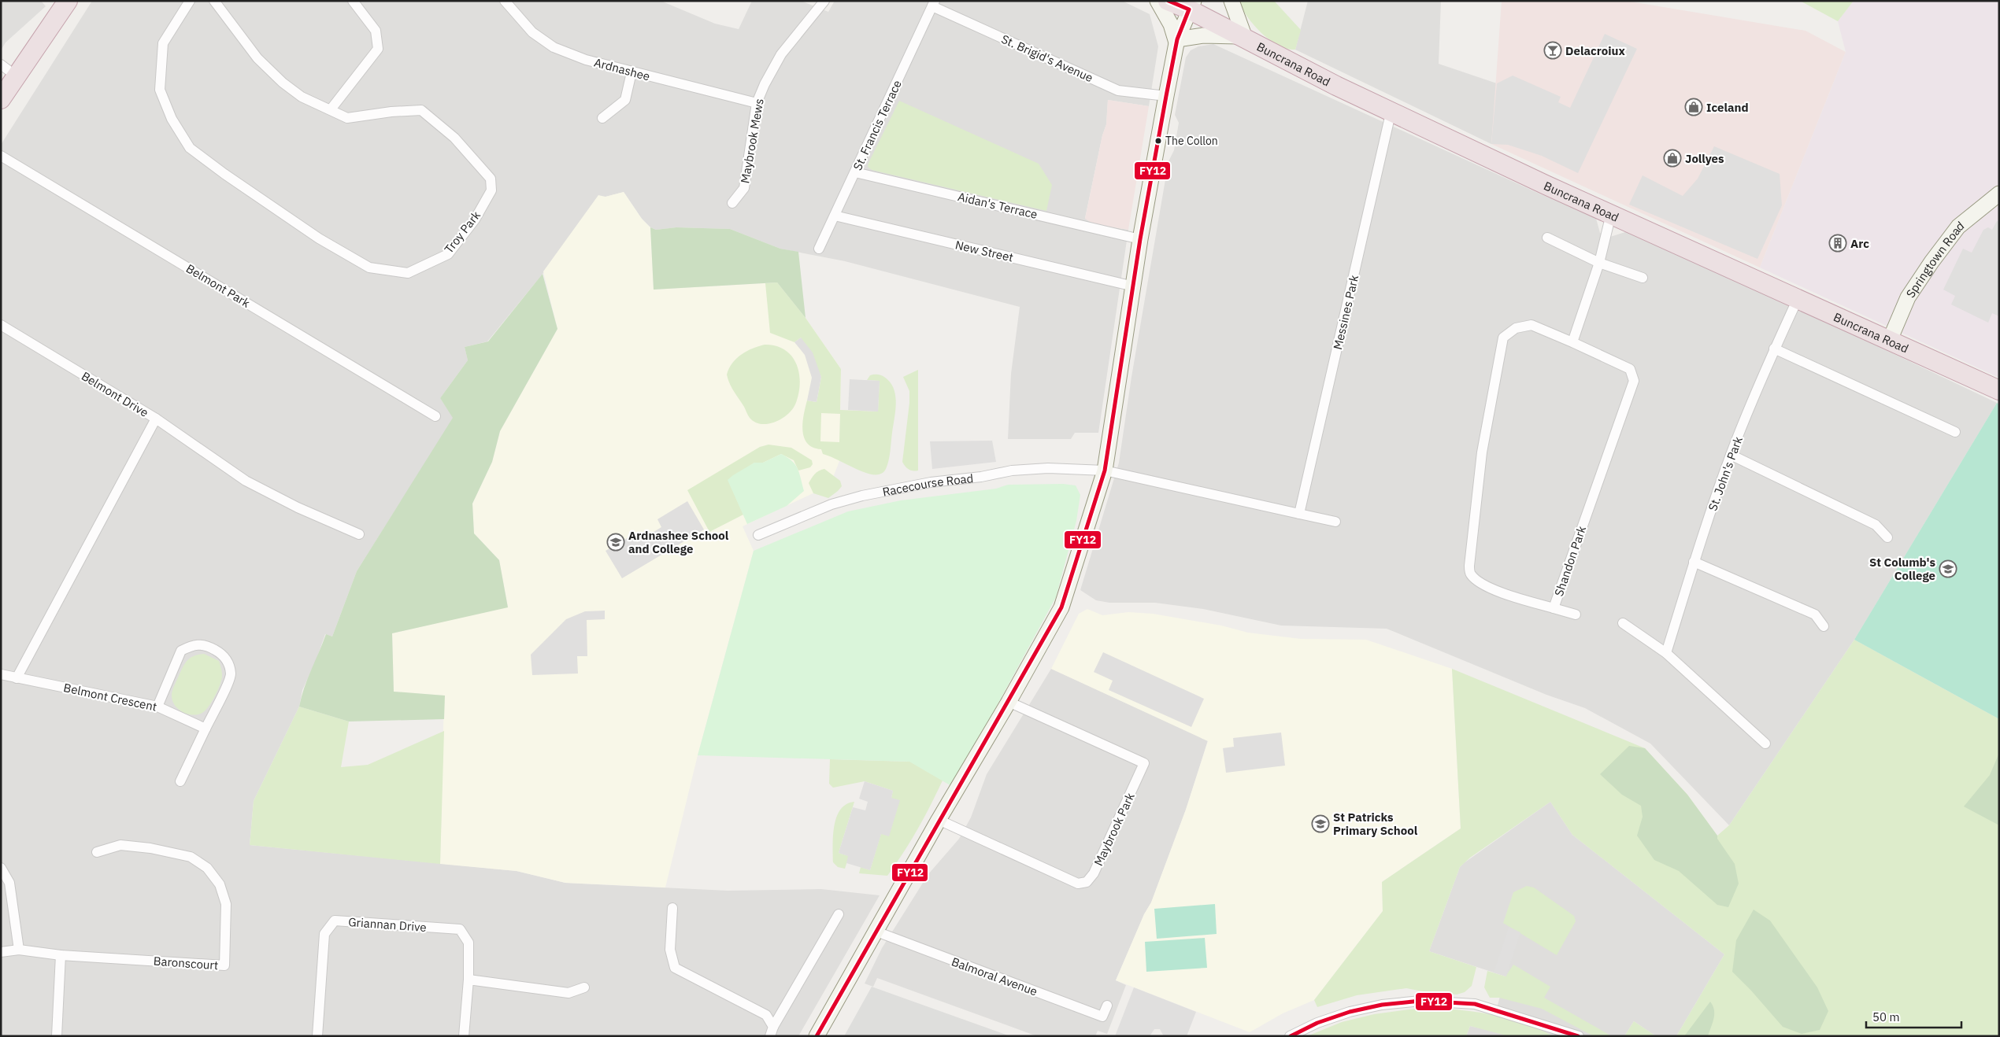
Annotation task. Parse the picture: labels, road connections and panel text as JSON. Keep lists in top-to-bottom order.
{
  "streets": {
    "highway": ["Buncrana Road"],
    "main road": ["Springtown Road"],
    "street": [
      "St. Brigid's Avenue",
      "Ardnashee",
      "St. Francis Terrace",
      "Maybrook Mews",
      "Aidan's Terrace",
      "Troy Park",
      "New Street",
      "Belmont Park",
      "Messines Park",
      "Belmont Drive",
      "St. John's Park",
      "Racecourse Road",
      "Shandon Park",
      "Belmont Crescent",
      "Maybrook Park",
      "Griannan Drive",
      "Baronscourt",
      "Balmoral Avenue"
    ]
  },
  "crossings": [
    ["St. Brigid's Avenue", "St. Francis Terrace"],
    ["Buncrana Road", "Springtown Road"],
    ["Buncrana Road", "Messines Park"],
    ["Buncrana Road", "St. John's Park"],
    ["Ardnashee", "Maybrook Mews"],
    ["St. Francis Terrace", "Aidan's Terrace"],
    ["St. Francis Terrace", "New Street"]
  ],
  "places": {
    "bar": ["Delacroiux"],
    "shop": ["Iceland", "Jollyes"],
    "other": ["The Collon"],
    "building": ["Arc"],
    "school or university": ["Ardnashee School and College", "St Columb's College", "St Patricks Primary School"]
  },
  "lines": ["transit line FY12"],
  "scale_bar": "50 m"
}
